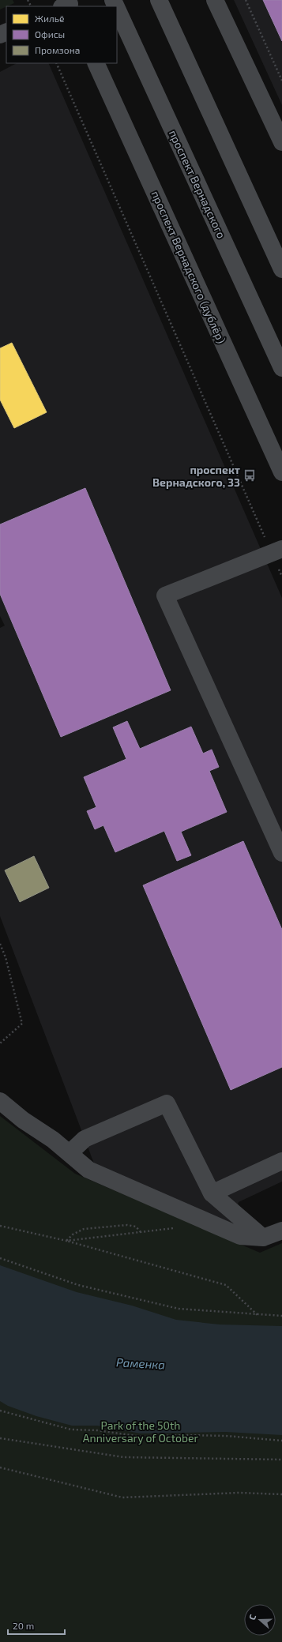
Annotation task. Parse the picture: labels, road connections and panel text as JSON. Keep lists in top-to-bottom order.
{
  "streets": {
    "main road": ["проспект Вернадского"],
    "street": ["проспект Вернадского (дублёр)"]
  },
  "water": ["Раменка"],
  "parks": ["Park of the 50th Anniversary of October"],
  "places": {
    "bus stop": ["проспект Вернадского, 33"]
  },
  "legend": ["Жильё", "Офисы", "Промзона"],
  "scale_bar": "20 m",
  "north": "left"
}
